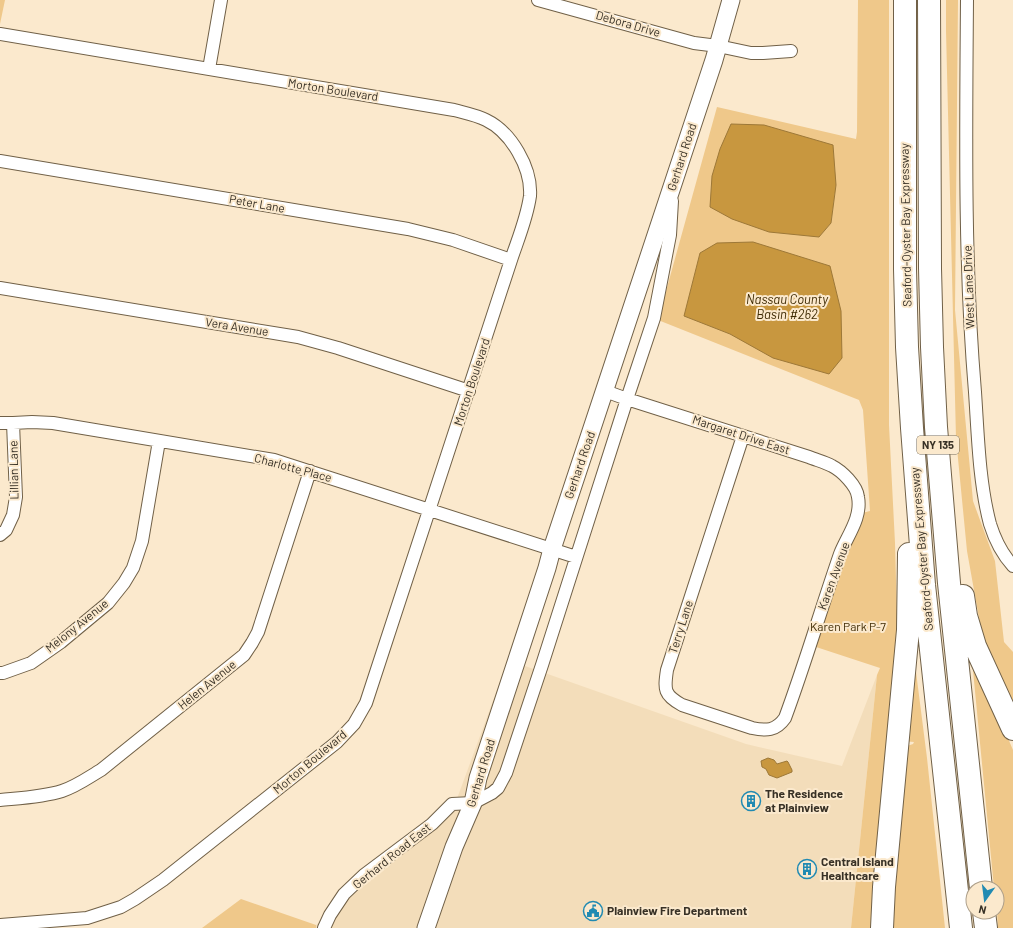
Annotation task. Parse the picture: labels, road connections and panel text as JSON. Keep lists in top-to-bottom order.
{
  "streets": {
    "highway": ["Seaford-Oyster Bay Expressway", "NY 135"],
    "street": [
      "Debora Drive",
      "Morton Boulevard",
      "Gerhard Road",
      "Peter Lane",
      "West Lane Drive",
      "Vera Avenue",
      "Margaret Drive East",
      "Charlotte Place",
      "Lillian Lane",
      "Karen Avenue",
      "Melony Avenue",
      "Terry Lane",
      "Helen Avenue",
      "Gerhard Road East"
    ]
  },
  "crossings": [
    ["Debora Drive", "Gerhard Road"],
    ["Morton Boulevard", "Peter Lane"],
    ["Morton Boulevard", "Vera Avenue"],
    ["Morton Boulevard", "Charlotte Place"],
    ["Gerhard Road", "Margaret Drive East"],
    ["Gerhard Road", "Charlotte Place"],
    ["Gerhard Road", "Gerhard Road East"],
    ["Margaret Drive East", "Karen Avenue"],
    ["Margaret Drive East", "Terry Lane"],
    ["Charlotte Place", "Lillian Lane"],
    ["Charlotte Place", "Melony Avenue"],
    ["Charlotte Place", "Helen Avenue"],
    ["Karen Avenue", "Terry Lane"]
  ],
  "water": ["Nassau County Basin #262"],
  "parks": ["Karen Park P-7"],
  "places": {
    "building": ["The Residence at Plainview", "Central Island Healthcare"],
    "public building": ["Plainview Fire Department"]
  },
  "north": "bottom"
}
